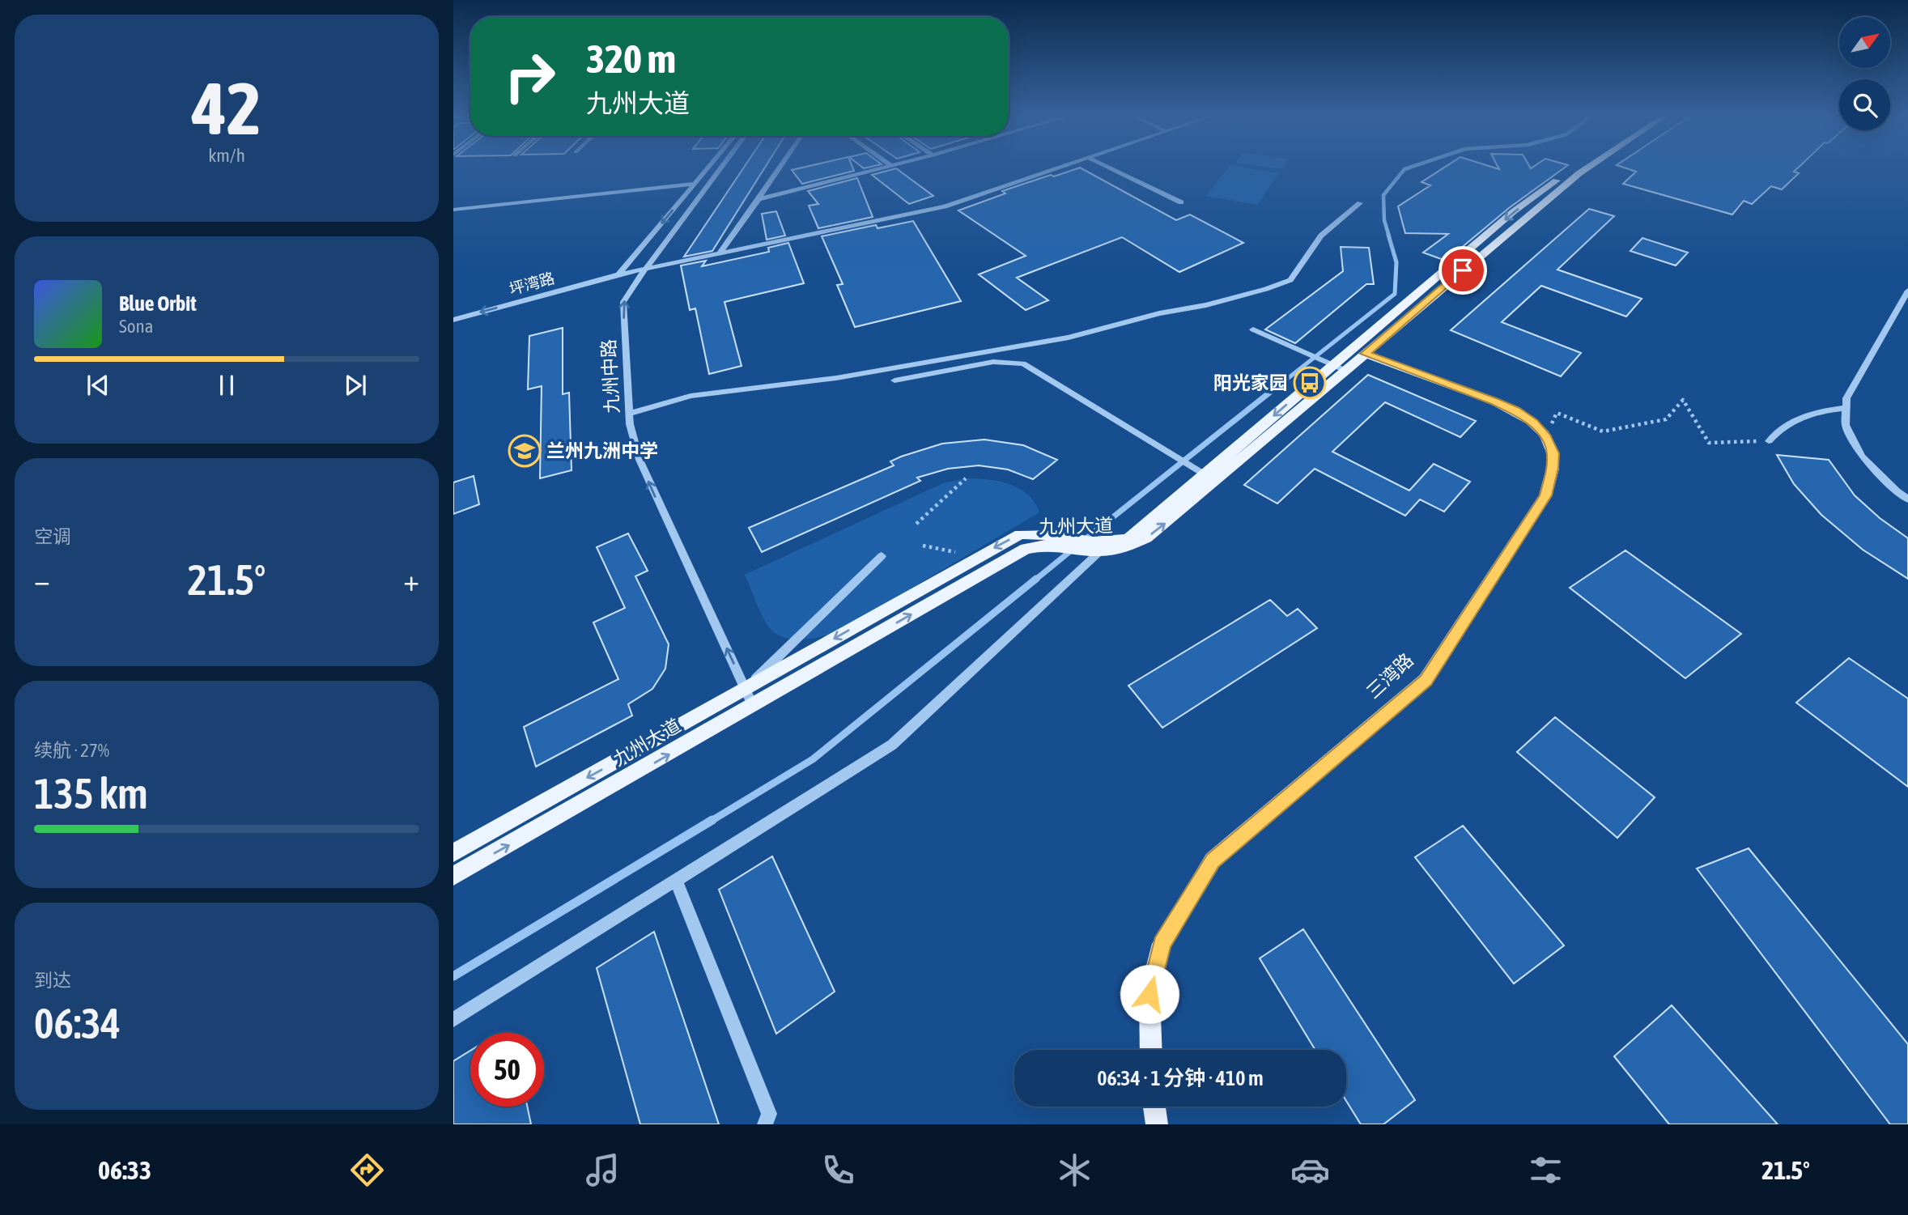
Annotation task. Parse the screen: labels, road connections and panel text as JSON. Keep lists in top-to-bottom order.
{
  "streets": {
    "main road": ["九州大道", "三湾路"],
    "street": ["坪湾路", "九州中路"]
  },
  "crossings": [
    ["坪湾路", "九州中路"],
    ["九州中路", "九州大道"]
  ],
  "one_way": ["九州中路"],
  "places": {
    "bus stop": ["阳光家园"],
    "school or university": ["兰州九洲中学"]
  },
  "north": "top right",
  "page": {
    "tile": [
      ["42", "km/h"],
      "空调",
      ["续航 · 27%", "135 km"],
      ["到达", "06:34"]
    ],
    "turn": ["320 m", "九州大道"],
    "song": ["Blue Orbit", "Sona"],
    "heat": ["−", "21.5°", "+"],
    "limit": "50",
    "trip": "06:34 · 1 分钟 · 410 m",
    "tabs": ["06:33", "21.5°"]
  }
}
